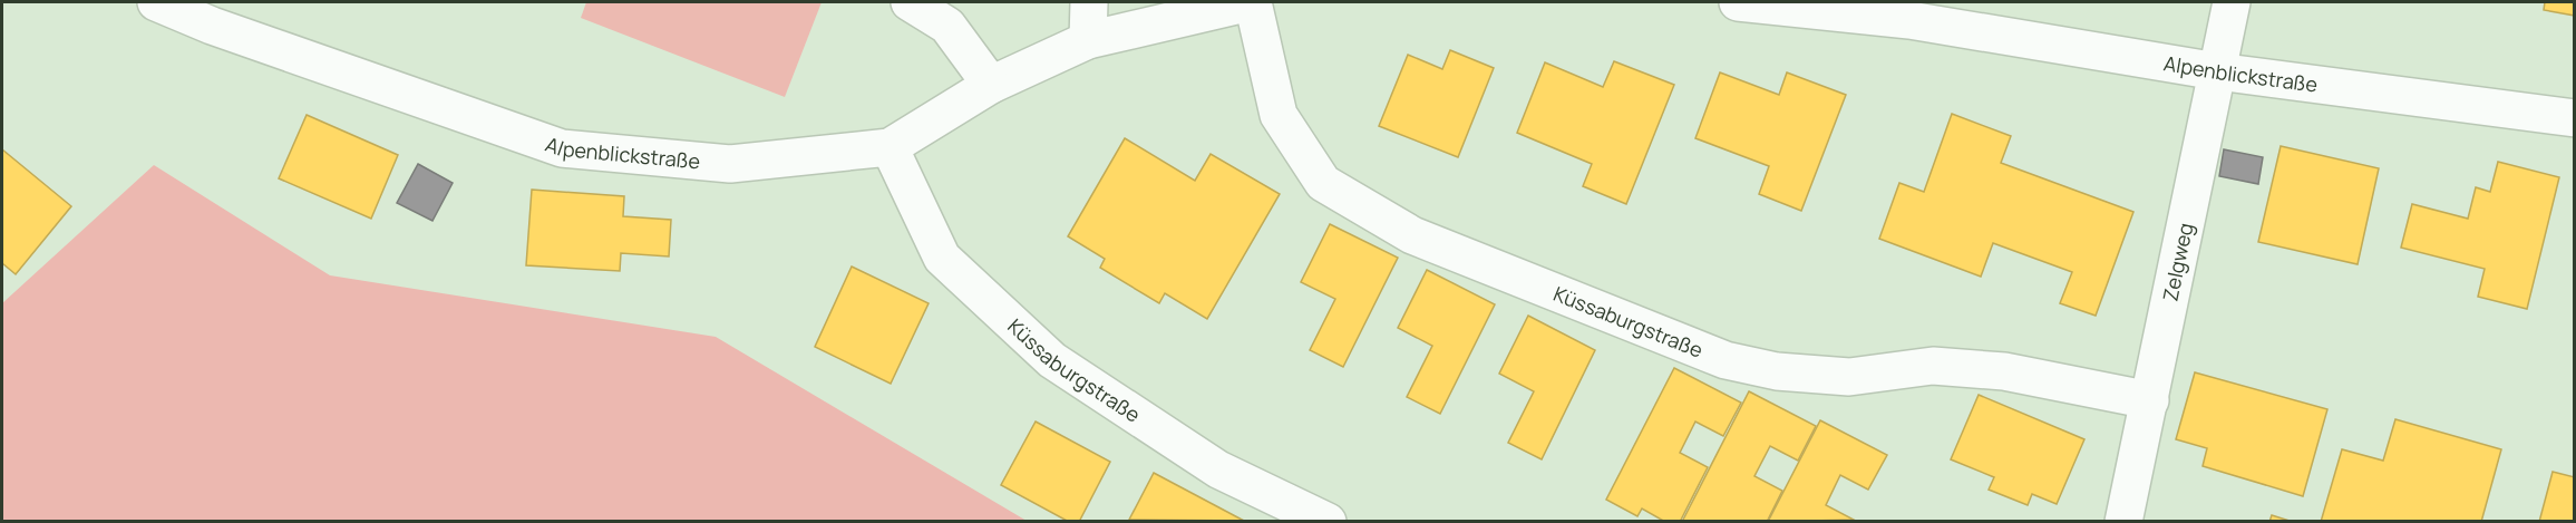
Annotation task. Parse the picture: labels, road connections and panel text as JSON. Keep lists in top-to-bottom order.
{
  "streets": {
    "street": ["Alpenblickstraße", "Zelgweg", "Küssaburgstraße"]
  },
  "crossings": [
    ["Alpenblickstraße", "Zelgweg"],
    ["Alpenblickstraße", "Küssaburgstraße"],
    ["Zelgweg", "Küssaburgstraße"]
  ]
}
